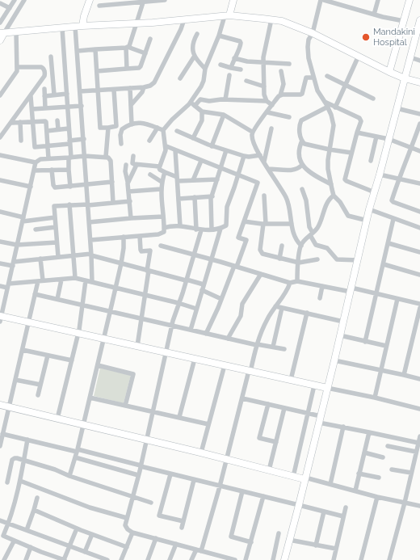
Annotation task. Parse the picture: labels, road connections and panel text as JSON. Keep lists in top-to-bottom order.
{
  "places": ["Mandakini Hospital"]
}
